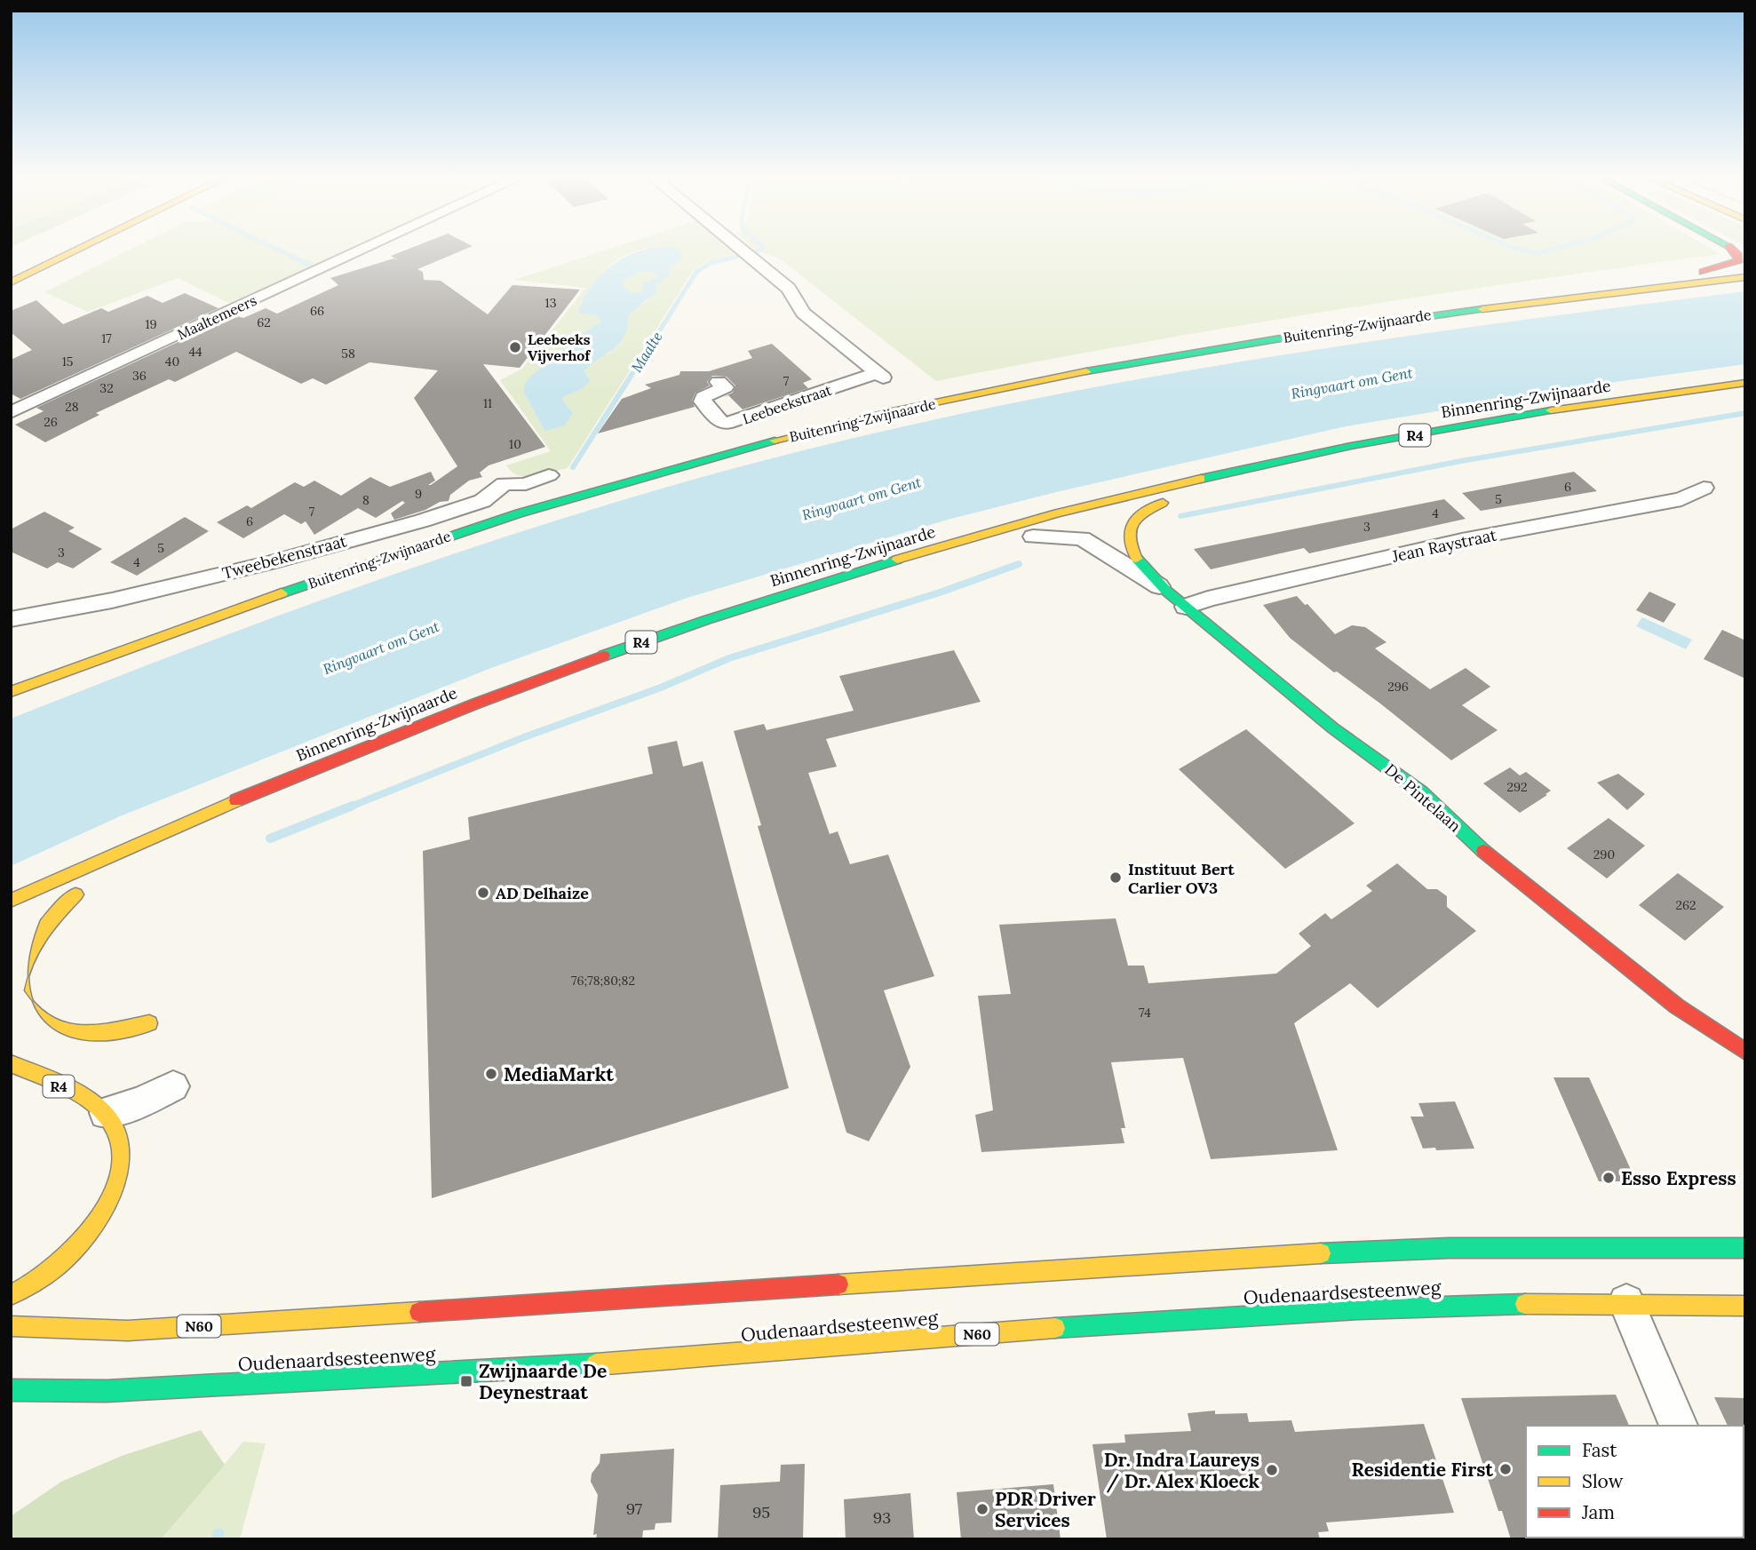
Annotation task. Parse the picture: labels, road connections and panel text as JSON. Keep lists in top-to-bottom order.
{
  "streets": {
    "main road": [
      "Buitenring-Zwijnaarde",
      "Binnenring-Zwijnaarde",
      "R4",
      "De Pintelaan",
      "Oudenaardsesteenweg",
      "N60"
    ],
    "street": [
      "Maaltemeers",
      "Leebeekstraat",
      "Jean Raystraat",
      "Tweebekenstraat"
    ]
  },
  "crossings": [
    ["Binnenring-Zwijnaarde", "R4"],
    ["Jean Raystraat", "De Pintelaan"]
  ],
  "water": ["Maalte", "Ringvaart om Gent"],
  "places": {
    "other": [
      "Leebeeks Vijverhof",
      "Instituut Bert Carlier OV3",
      "AD Delhaize",
      "MediaMarkt",
      "Esso Express",
      "Residentie First",
      "Dr. Indra Laureys / Dr. Alex Kloeck",
      "PDR Driver Services"
    ],
    "transit": ["Zwijnaarde De Deynestraat"]
  },
  "house_numbers": [
    "13",
    "66",
    "62",
    "19",
    "17",
    "44",
    "58",
    "15",
    "40",
    "36",
    "7",
    "32",
    "11",
    "28",
    "26",
    "10",
    "6",
    "9",
    "5",
    "8",
    "7",
    "4",
    "6",
    "3",
    "5",
    "3",
    "4",
    "296",
    "292",
    "290",
    "262",
    "76;78;80;82",
    "74",
    "97",
    "95",
    "93"
  ],
  "legend": ["Fast", "Slow", "Jam"]
}
